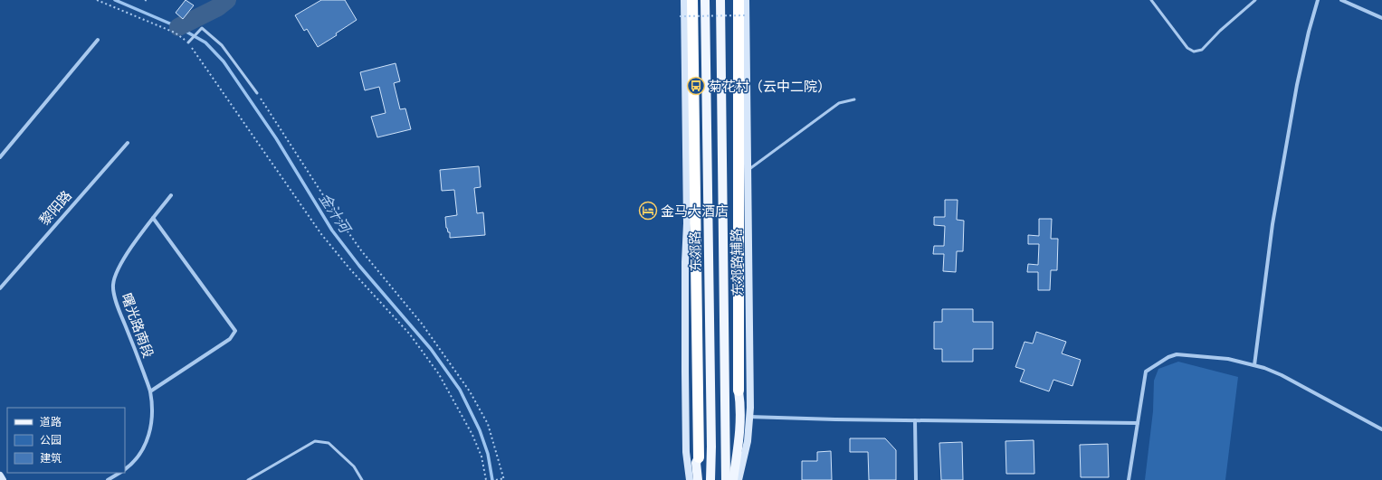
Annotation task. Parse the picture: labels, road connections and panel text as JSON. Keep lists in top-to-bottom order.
{
  "streets": {
    "main road": ["东郊路", "东郊路辅路"],
    "street": ["黎阳路", "曙光路南段"]
  },
  "water": ["金汁河"],
  "places": {
    "bus stop": ["菊花村（云中二院）"],
    "hotel": ["金马大酒店"]
  },
  "legend": ["道路", "公园", "建筑"]
}
